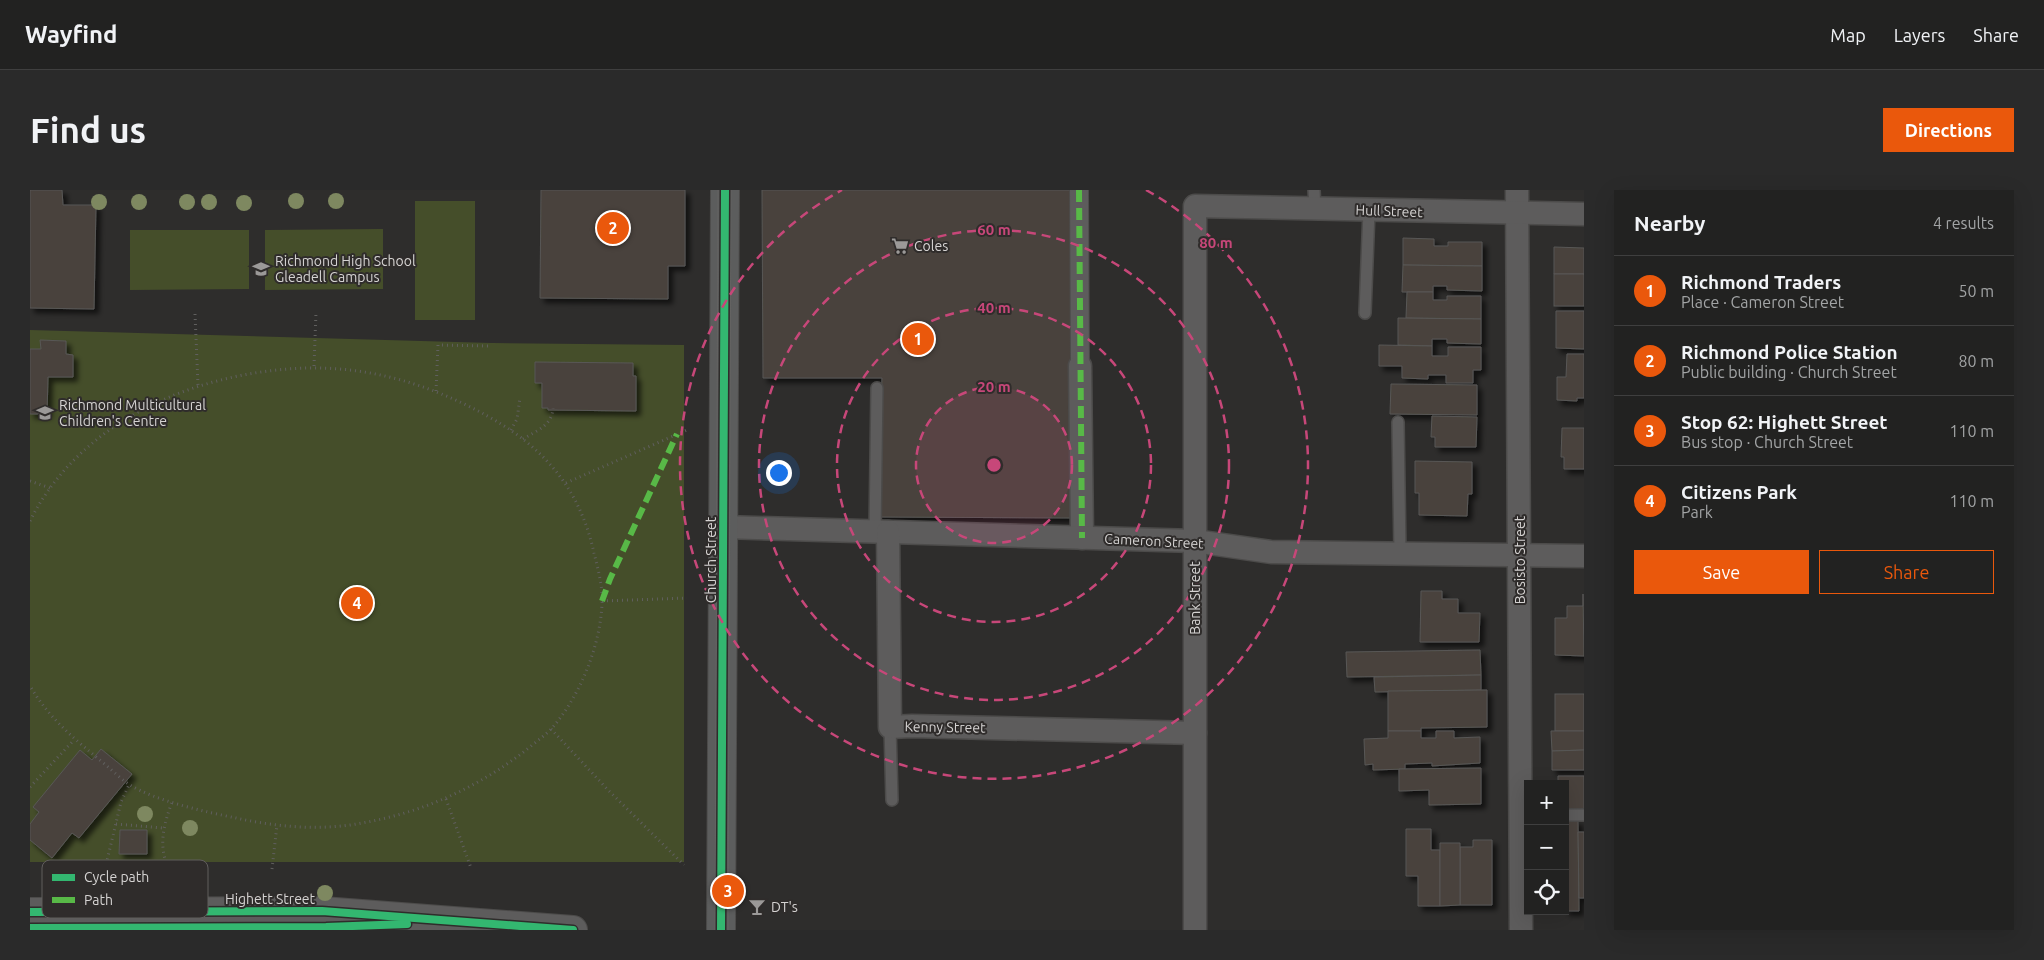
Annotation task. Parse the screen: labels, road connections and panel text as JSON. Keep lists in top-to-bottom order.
{
  "streets": {
    "main road": ["Church Street"],
    "street": [
      "Hull Street",
      "Cameron Street",
      "Bosisto Street",
      "Bank Street",
      "Kenny Street",
      "Highett Street"
    ]
  },
  "crossings": [
    ["Hull Street", "Bosisto Street"],
    ["Hull Street", "Bank Street"],
    ["Cameron Street", "Church Street"],
    ["Cameron Street", "Bosisto Street"],
    ["Cameron Street", "Bank Street"],
    ["Cameron Street", "Kenny Street"],
    ["Bank Street", "Kenny Street"]
  ],
  "places": {
    "supermarket": ["Coles"],
    "school or university": ["Richmond High School Gleadell Campus", "Richmond Multicultural Children's Centre"],
    "bar": ["DT's"]
  },
  "legend": ["Cycle path", "Path"],
  "page": {
    "header": "Wayfind",
    "nav": ["Map", "Layers", "Share"],
    "buttons": [
      "Directions",
      ["Save", "Share"]
    ],
    "title": "Find us",
    "heading": ["Nearby", "4 results"],
    "pins": [
      "2",
      "1",
      "4",
      "3"
    ],
    "list": [
      {
        "mark": "1",
        "name": "Richmond Traders",
        "note": "Place · Cameron Street",
        "value": "50 m"
      },
      {
        "mark": "2",
        "name": "Richmond Police Station",
        "note": "Public building · Church Street",
        "value": "80 m"
      },
      {
        "mark": "3",
        "name": "Stop 62: Highett Street",
        "note": "Bus stop · Church Street",
        "value": "110 m"
      },
      {
        "mark": "4",
        "name": "Citizens Park",
        "note": "Park",
        "value": "110 m"
      }
    ],
    "map_buttons": ["+", "−"]
  },
  "rings": [
    "60 m",
    "80 m",
    "40 m",
    "20 m"
  ]
}
